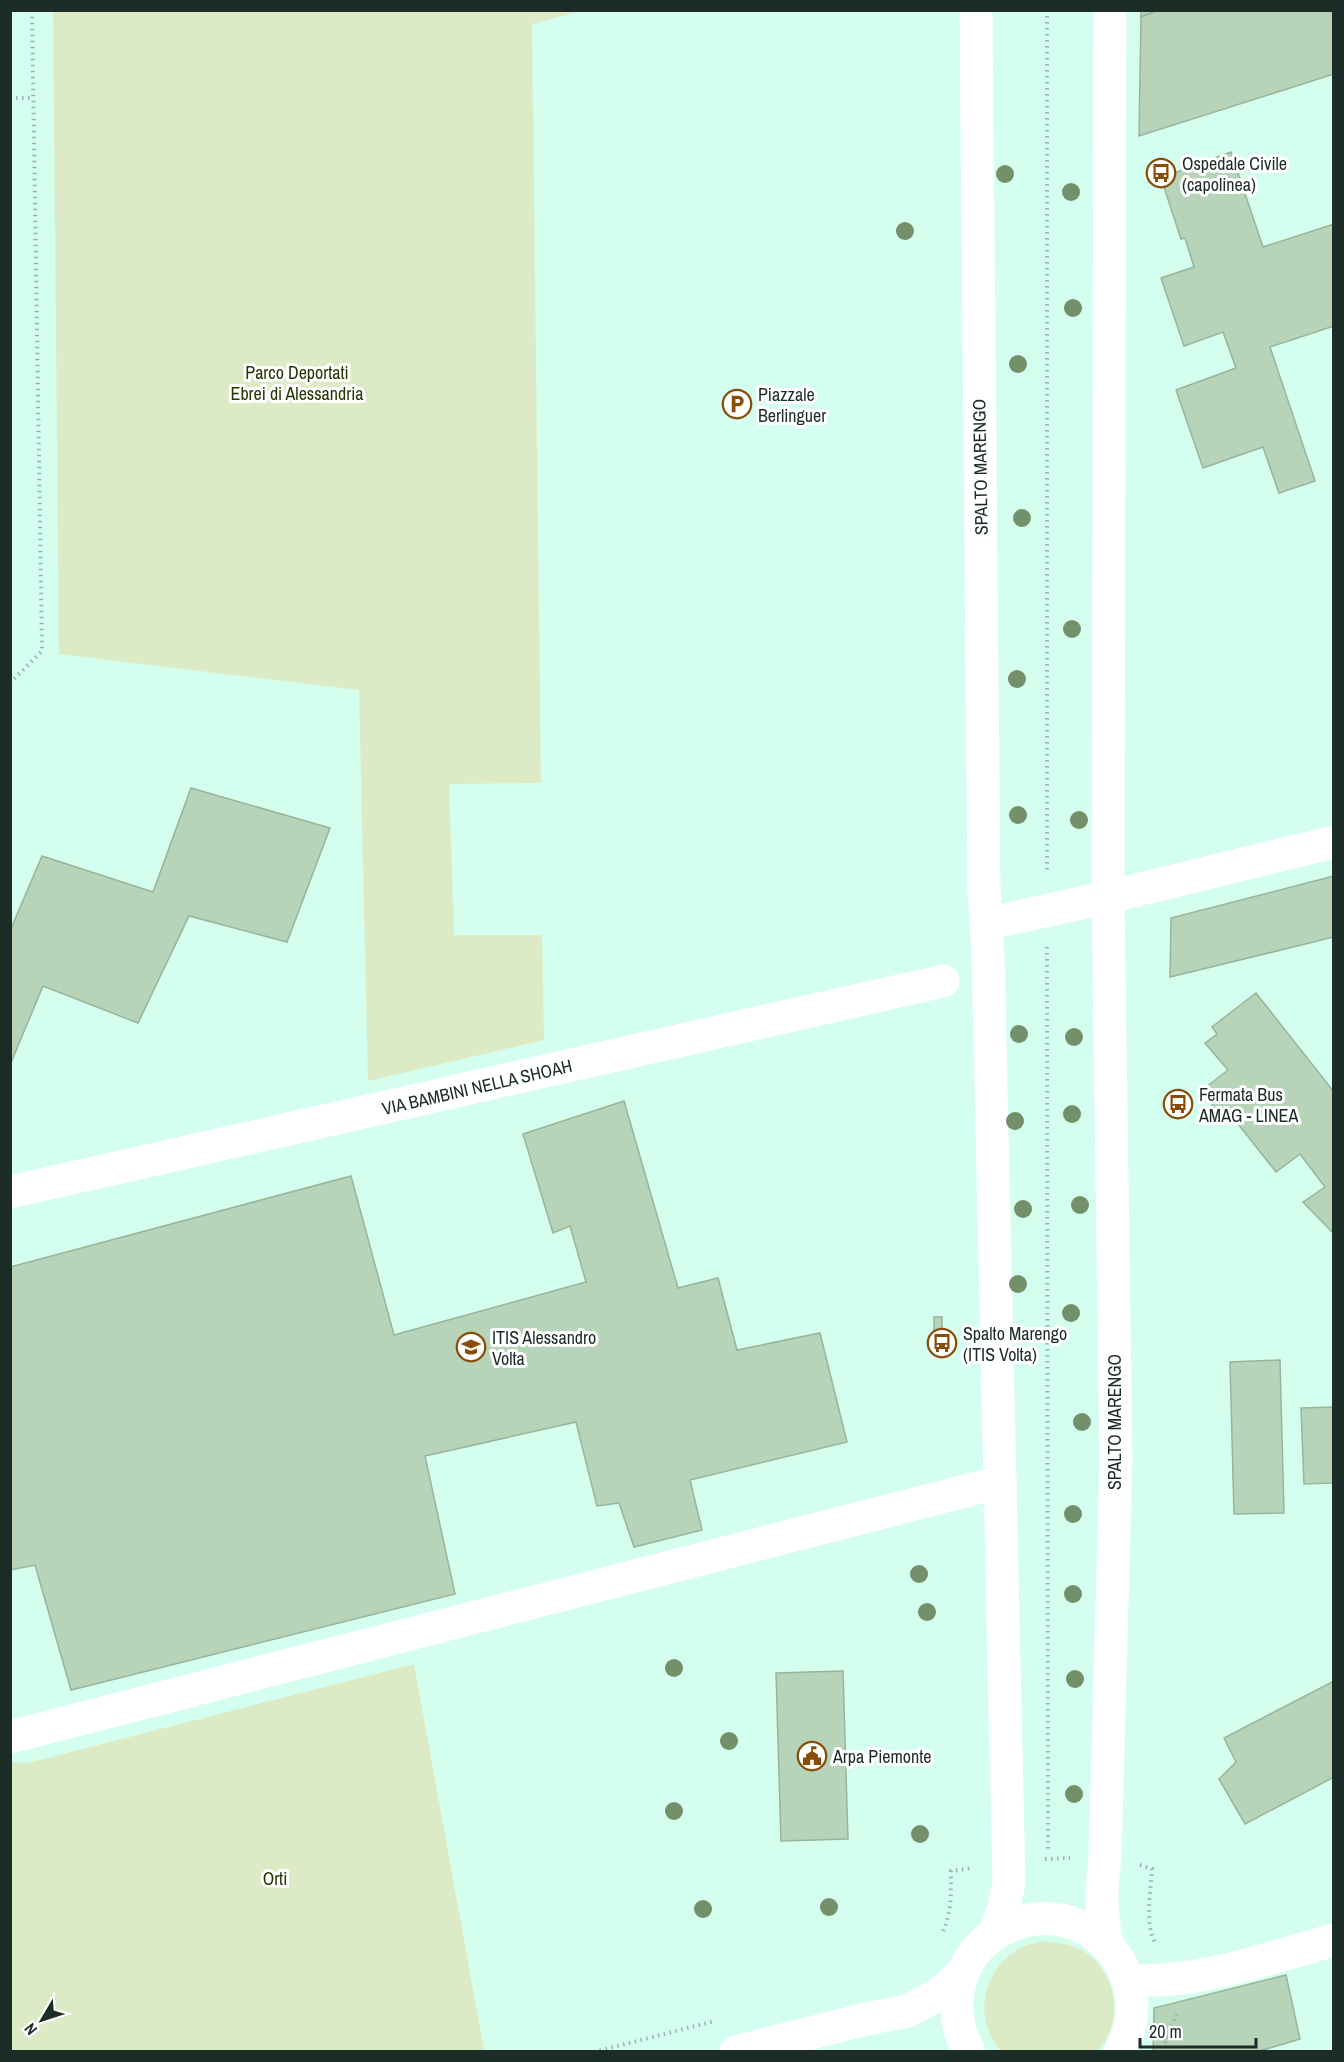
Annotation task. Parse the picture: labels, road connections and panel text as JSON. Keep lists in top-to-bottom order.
{
  "streets": {
    "main road": ["SPALTO MARENGO", "VIA BAMBINI NELLA SHOAH"]
  },
  "parks": ["Parco Deportati Ebrei di Alessandria", "Orti"],
  "places": {
    "bus stop": ["Ospedale Civile (capolinea)", "Fermata Bus AMAG - LINEA", "Spalto Marengo (ITIS Volta)"],
    "parking": ["Piazzale Berlinguer"],
    "school or university": ["ITIS Alessandro Volta"],
    "public building": ["Arpa Piemonte"]
  },
  "scale_bar": "20 m",
  "north": "bottom left"
}
